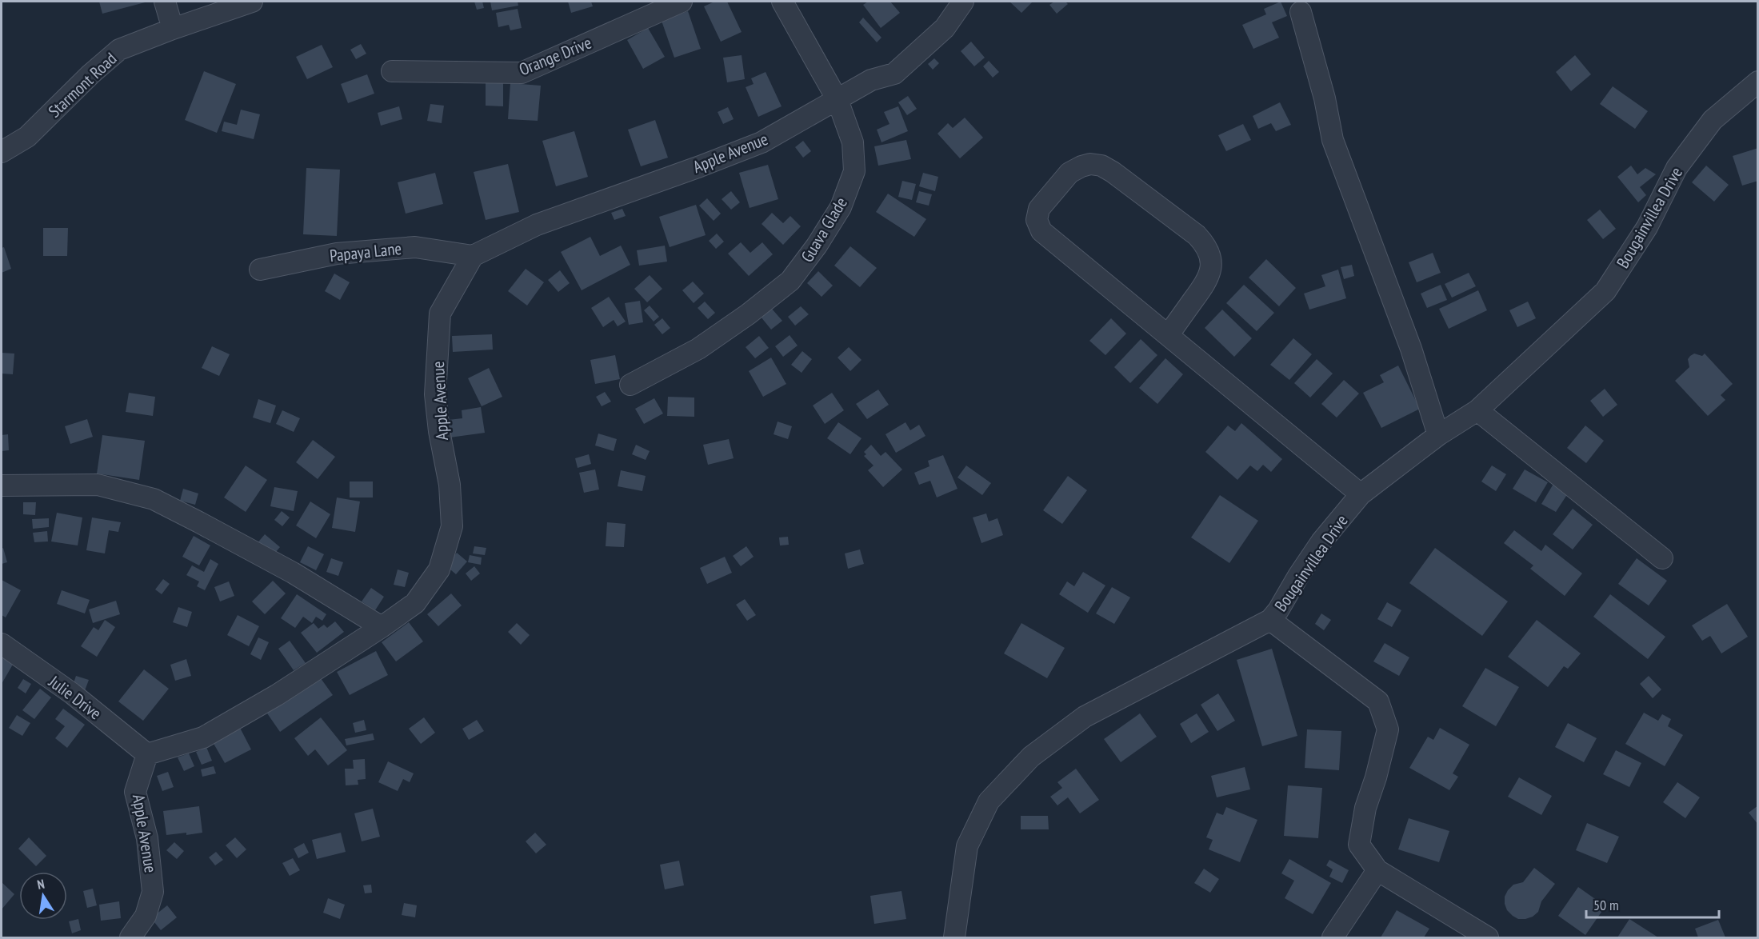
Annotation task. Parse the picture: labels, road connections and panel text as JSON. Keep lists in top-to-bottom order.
{
  "streets": {
    "street": [
      "Orange Drive",
      "Starmont Road",
      "Apple Avenue",
      "Bougainvillea Drive",
      "Guava Glade",
      "Papaya Lane",
      "Julie Drive"
    ]
  },
  "crossings": [
    ["Apple Avenue", "Guava Glade"],
    ["Apple Avenue", "Papaya Lane"],
    ["Apple Avenue", "Julie Drive"]
  ],
  "scale_bar": "50 m",
  "north": "top"
}
